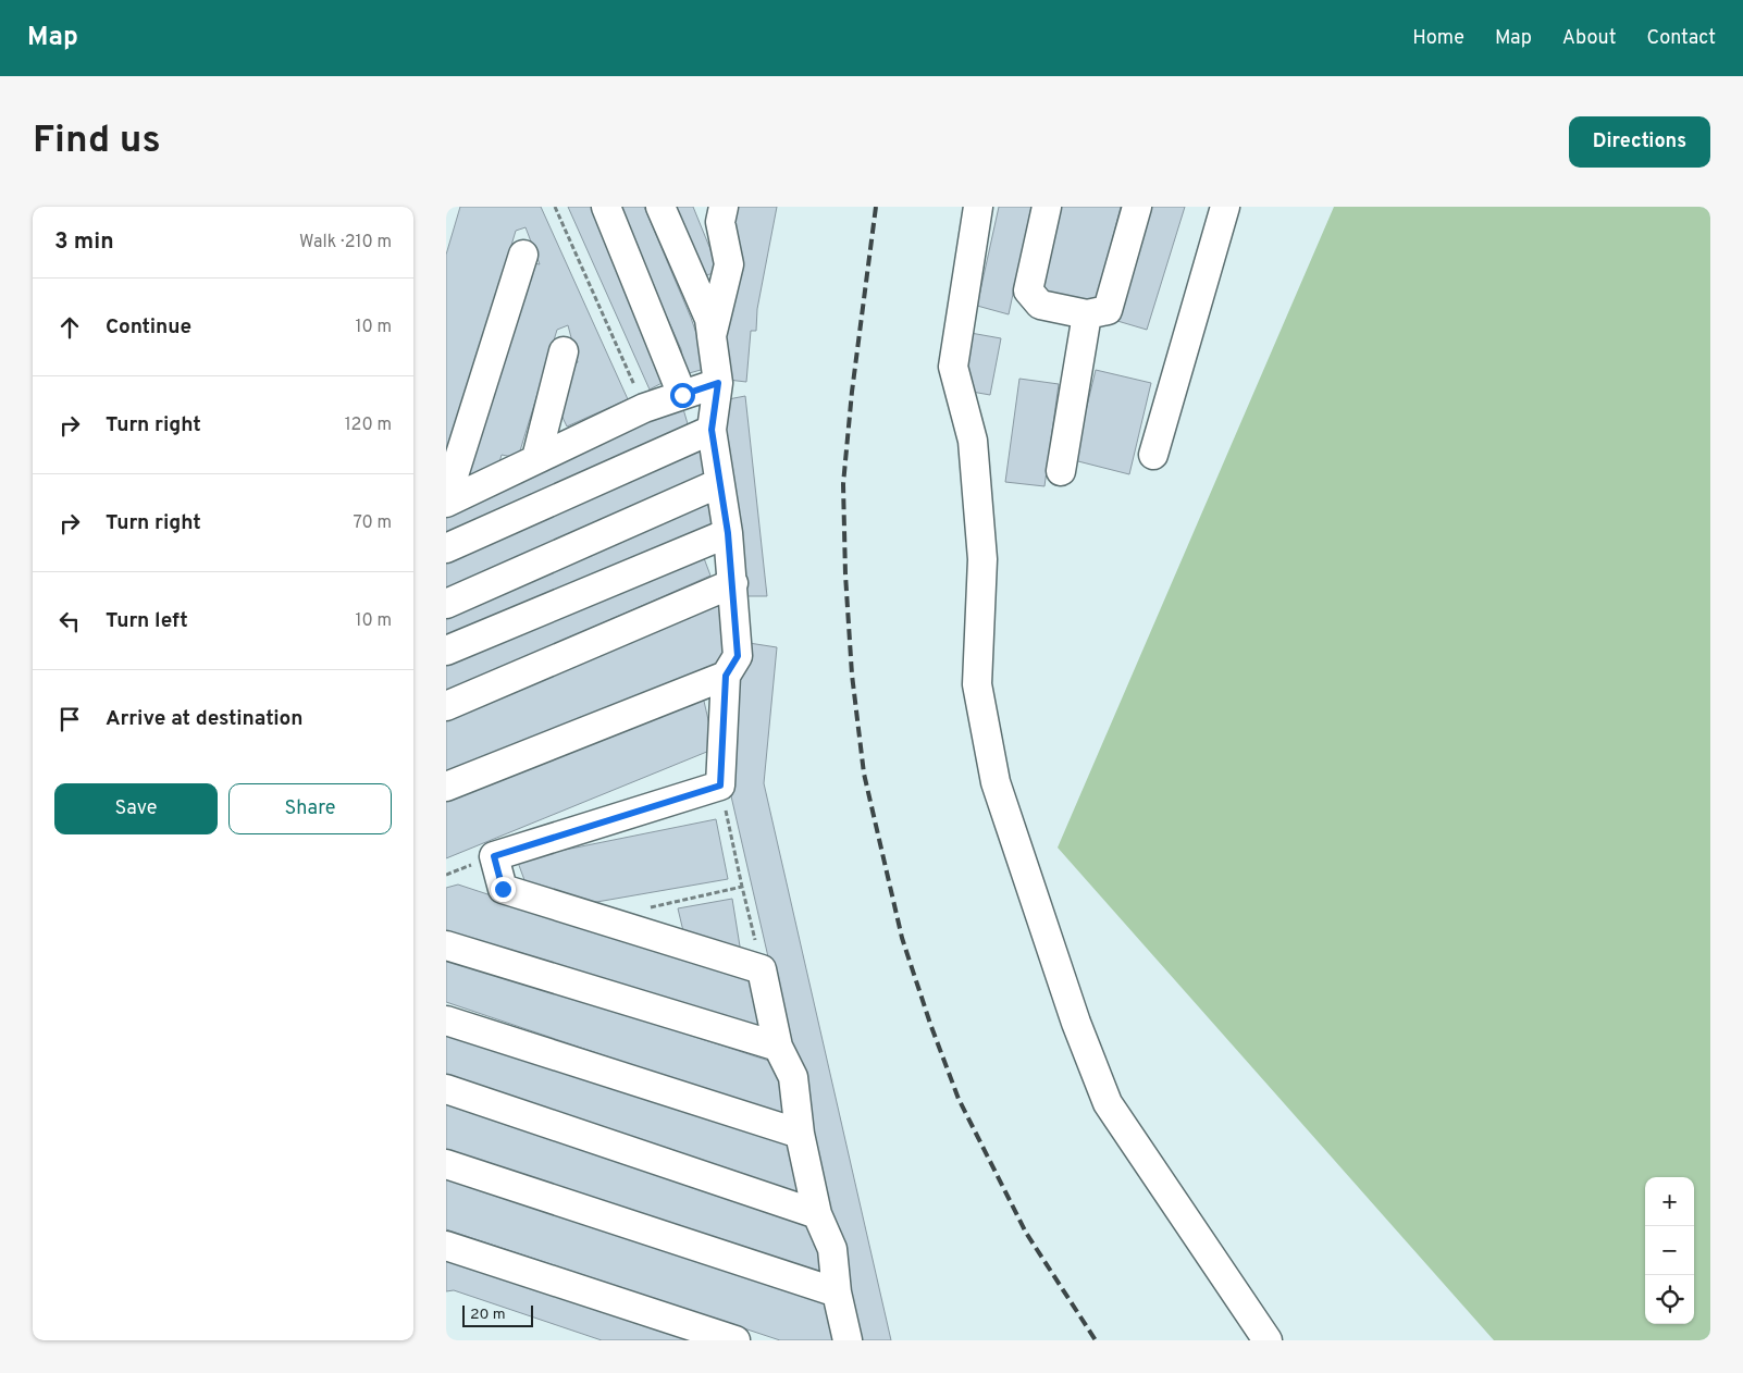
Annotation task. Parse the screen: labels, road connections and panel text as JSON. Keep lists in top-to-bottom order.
{
  "scale_bar": "20 m",
  "page": {
    "header": "Map",
    "nav": [
      "Home",
      "Map",
      "About",
      "Contact"
    ],
    "buttons": [
      "Directions",
      ["Save", "Share"]
    ],
    "title": "Find us",
    "heading": ["3 min", "Walk · 210 m"],
    "list": [
      ["Continue", "10 m"],
      ["Turn right", "120 m"],
      ["Turn right", "70 m"],
      ["Turn left", "10 m"],
      "Arrive at destination"
    ],
    "map_buttons": ["+", "−"],
    "scale": "20 m"
  }
}
